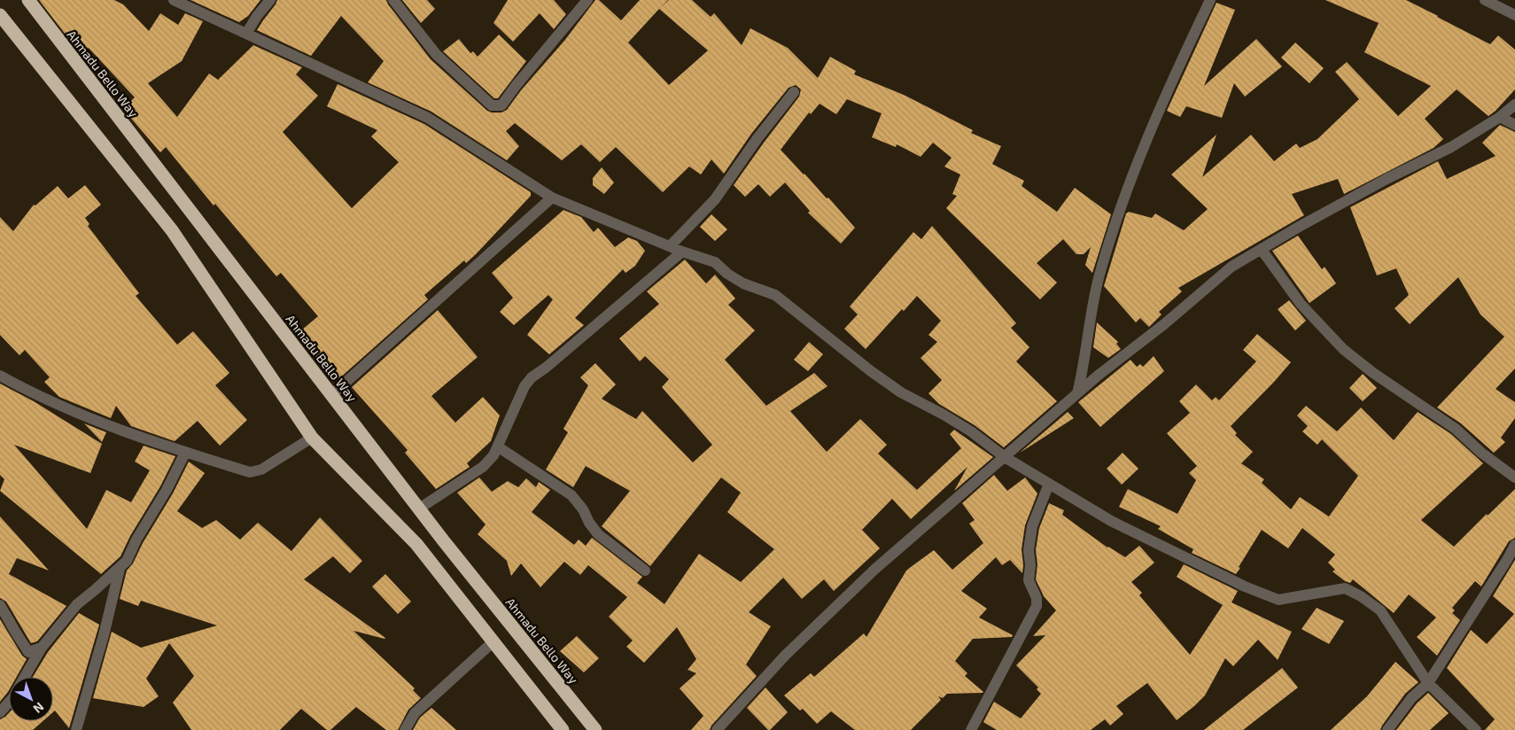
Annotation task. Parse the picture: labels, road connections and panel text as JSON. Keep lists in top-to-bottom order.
{
  "streets": {
    "highway": ["Ahmadu Bello Way"]
  },
  "north": "bottom right"
}
